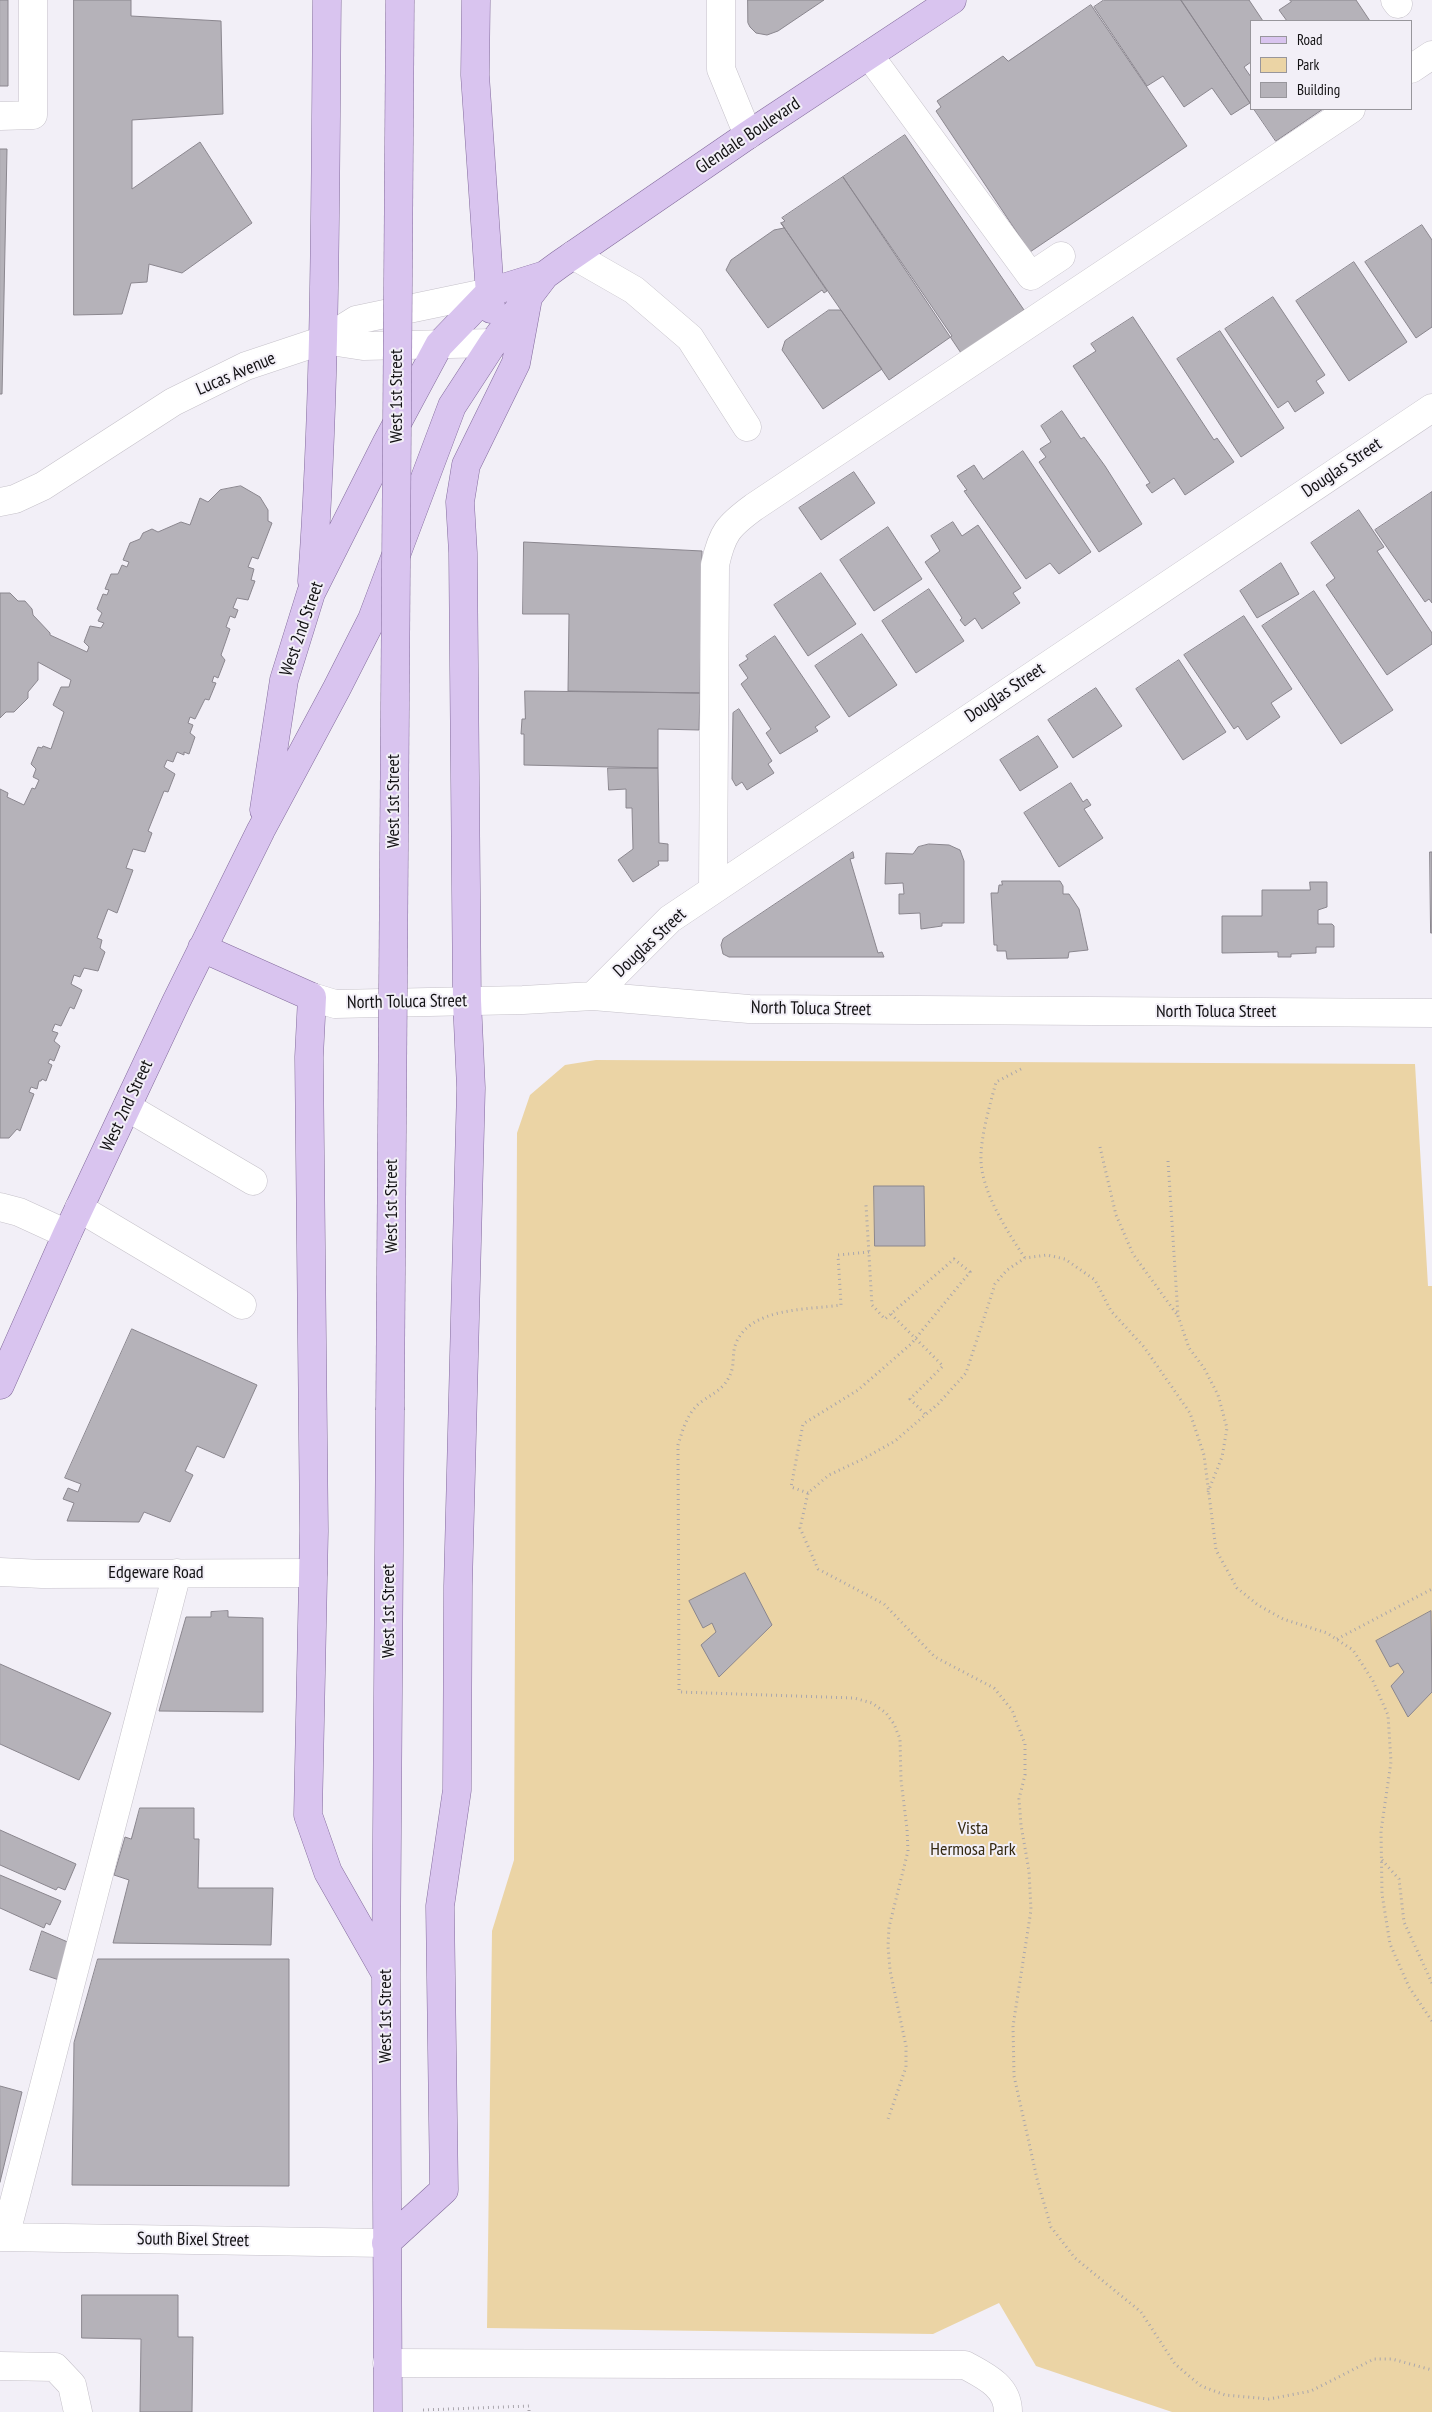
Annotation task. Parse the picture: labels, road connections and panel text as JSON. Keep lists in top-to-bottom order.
{
  "streets": {
    "main road": [
      "Glendale Boulevard",
      "West 1st Street",
      "West 2nd Street",
      "North Toluca Street"
    ],
    "street": [
      "Lucas Avenue",
      "Douglas Street",
      "Edgeware Road",
      "South Bixel Street"
    ]
  },
  "crossings": [
    ["Glendale Boulevard", "Lucas Avenue"],
    ["Glendale Boulevard", "West 2nd Street"],
    ["West 1st Street", "South Bixel Street"],
    ["Douglas Street", "North Toluca Street"],
    ["West 2nd Street", "North Toluca Street"]
  ],
  "parks": ["Vista Hermosa Park"],
  "legend": ["Road", "Park", "Building"]
}
